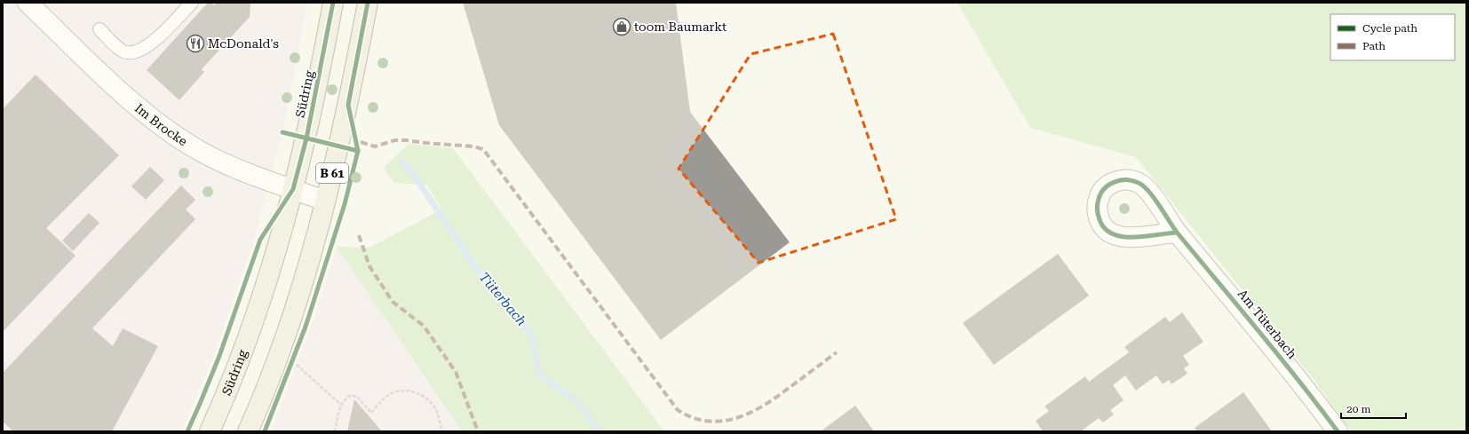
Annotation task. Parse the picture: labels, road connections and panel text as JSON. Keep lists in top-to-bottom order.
{
  "streets": {
    "main road": ["Südring", "B 61"],
    "street": ["Im Brocke", "Am Tüterbach"]
  },
  "crossings": [
    ["Südring", "Im Brocke"],
    ["Im Brocke", "B 61"]
  ],
  "water": ["Tüterbach"],
  "places": {
    "shop": ["toom Baumarkt"],
    "restaurant": ["McDonald's"]
  },
  "legend": ["Cycle path", "Path"],
  "scale_bar": "20 m"
}
